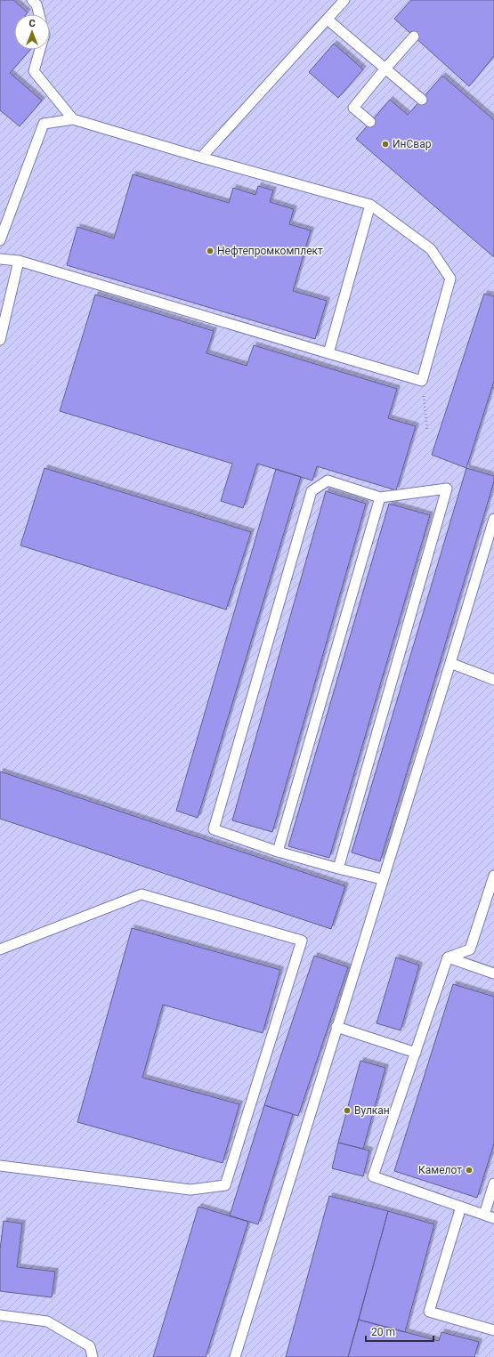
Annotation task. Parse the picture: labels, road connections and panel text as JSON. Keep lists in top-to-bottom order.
{
  "places": [
    "ИнСвар",
    "Нефтепромкомплект",
    "Вулкан",
    "Камелот"
  ],
  "scale_bar": "20 m",
  "north": "top"
}
